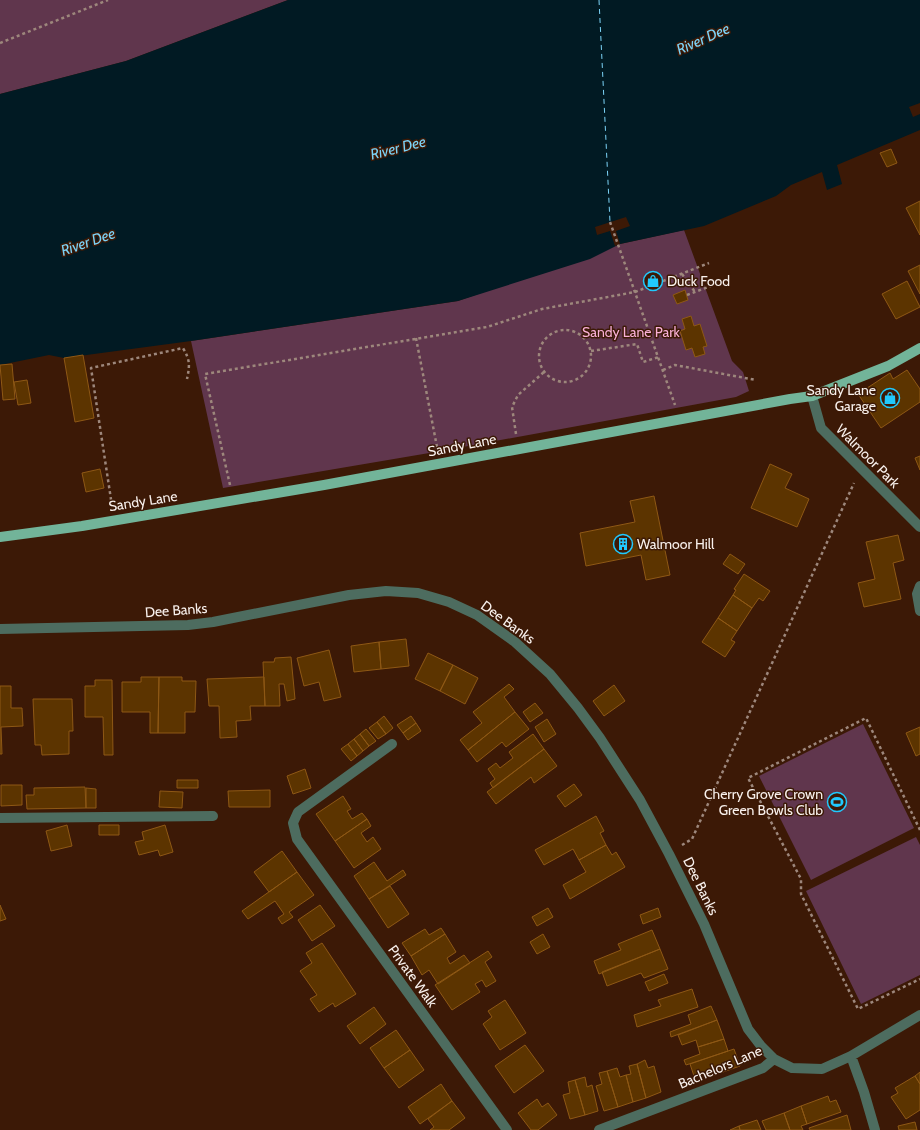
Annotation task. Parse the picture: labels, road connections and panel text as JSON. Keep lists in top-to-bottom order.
{
  "streets": {
    "main road": ["Sandy Lane"],
    "street": [
      "Walmoor Park",
      "Dee Banks",
      "Private Walk",
      "Bachelors Lane"
    ]
  },
  "crossings": [
    ["Sandy Lane", "Walmoor Park"],
    ["Dee Banks", "Bachelors Lane"]
  ],
  "water": ["River Dee"],
  "parks": ["Sandy Lane Park"],
  "places": {
    "shop": ["Duck Food", "Sandy Lane Garage"],
    "building": ["Walmoor Hill"],
    "sports": ["Cherry Grove Crown Green Bowls Club"]
  }
}
